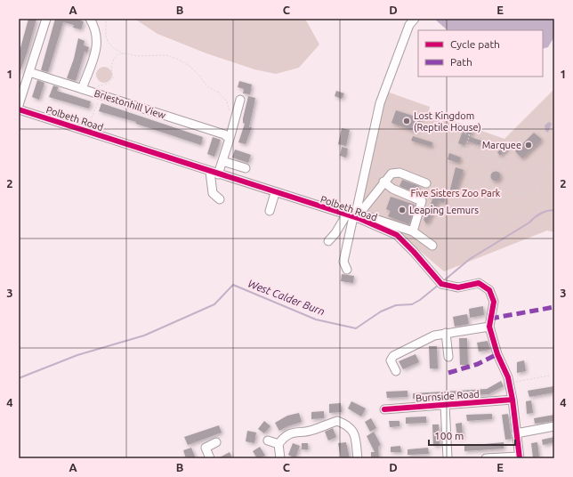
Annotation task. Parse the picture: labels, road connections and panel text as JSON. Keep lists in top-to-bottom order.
{
  "streets": {
    "street": ["Briestonhill View", "Polbeth Road", "Burnside Road"]
  },
  "crossings": [
    ["Polbeth Road", "Burnside Road"]
  ],
  "water": ["West Calder Burn"],
  "parks": ["Five Sisters Zoo Park"],
  "places": ["Lost Kingdom (Reptile House)", "Marquee", "Leaping Lemurs"],
  "legend": ["Cycle path", "Path"],
  "scale_bar": "100 m",
  "grid": {
    "columns": [
      "A",
      "B",
      "C",
      "D",
      "E"
    ],
    "rows": [
      "1",
      "2",
      "3",
      "4"
    ]
  }
}
